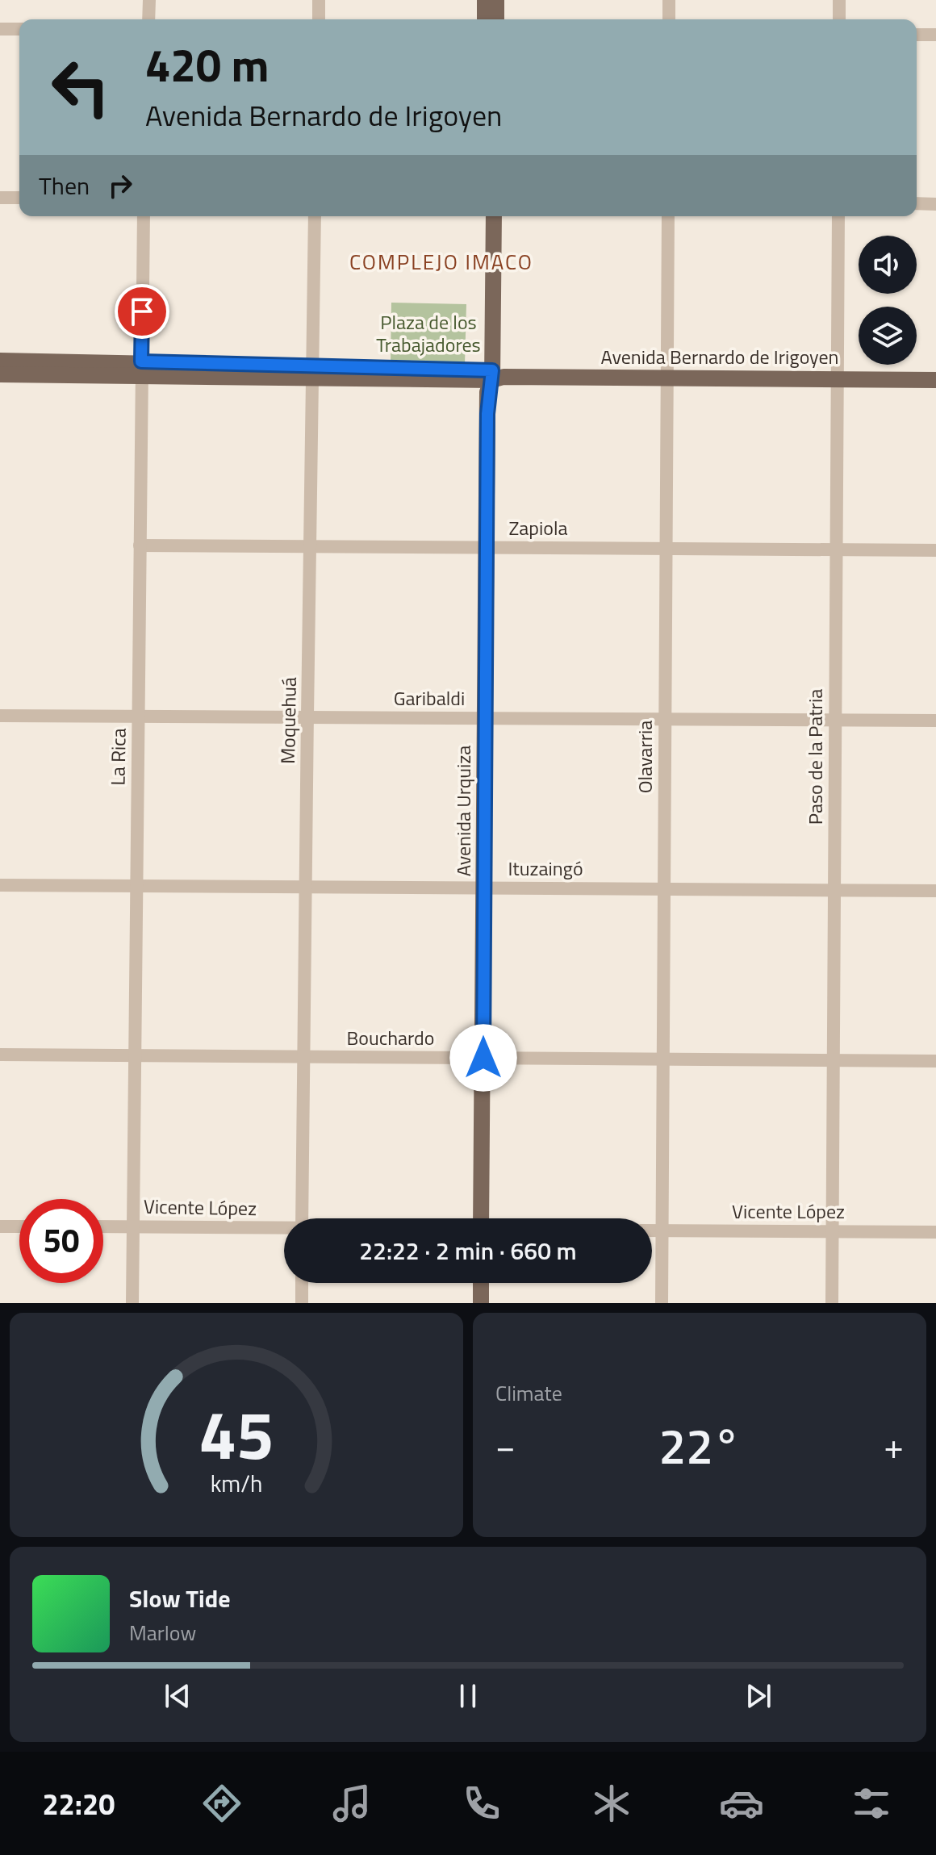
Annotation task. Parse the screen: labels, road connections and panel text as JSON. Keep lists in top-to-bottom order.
{
  "streets": {
    "main road": ["Avenida Bernardo de Irigoyen", "Avenida Urquiza"],
    "street": [
      "Zapiola",
      "Garibaldi",
      "Moquehuá",
      "La Rica",
      "Olavarria",
      "Paso de la Patria",
      "Ituzaingó",
      "Bouchardo",
      "Vicente López"
    ]
  },
  "crossings": [
    ["Avenida Bernardo de Irigoyen", "Moquehuá"],
    ["Avenida Bernardo de Irigoyen", "La Rica"],
    ["Avenida Bernardo de Irigoyen", "Olavarria"],
    ["Avenida Bernardo de Irigoyen", "Paso de la Patria"],
    ["Avenida Bernardo de Irigoyen", "Avenida Urquiza"],
    ["Zapiola", "Moquehuá"],
    ["Zapiola", "La Rica"],
    ["Zapiola", "Olavarria"],
    ["Zapiola", "Paso de la Patria"],
    ["Zapiola", "Avenida Urquiza"],
    ["Garibaldi", "Moquehuá"],
    ["Garibaldi", "La Rica"],
    ["Garibaldi", "Olavarria"],
    ["Garibaldi", "Paso de la Patria"],
    ["Garibaldi", "Avenida Urquiza"],
    ["Moquehuá", "Ituzaingó"],
    ["Moquehuá", "Bouchardo"],
    ["La Rica", "Ituzaingó"],
    ["La Rica", "Bouchardo"],
    ["La Rica", "Vicente López"],
    ["Olavarria", "Ituzaingó"],
    ["Olavarria", "Bouchardo"],
    ["Olavarria", "Vicente López"],
    ["Paso de la Patria", "Ituzaingó"],
    ["Paso de la Patria", "Bouchardo"],
    ["Paso de la Patria", "Vicente López"],
    ["Avenida Urquiza", "Ituzaingó"],
    ["Avenida Urquiza", "Bouchardo"]
  ],
  "districts": ["COMPLEJO IMACO"],
  "parks": ["Plaza de los Trabajadores"],
  "page": {
    "turn": ["420 m", "Avenida Bernardo de Irigoyen"],
    "then": "Then",
    "limit": "50",
    "trip": "22:22 · 2 min · 660 m",
    "tile": "Climate",
    "heat": ["−", "22°", "+"],
    "song": ["Slow Tide", "Marlow"],
    "tabs": "22:20",
    "gauge": ["45", "km/h"]
  }
}
